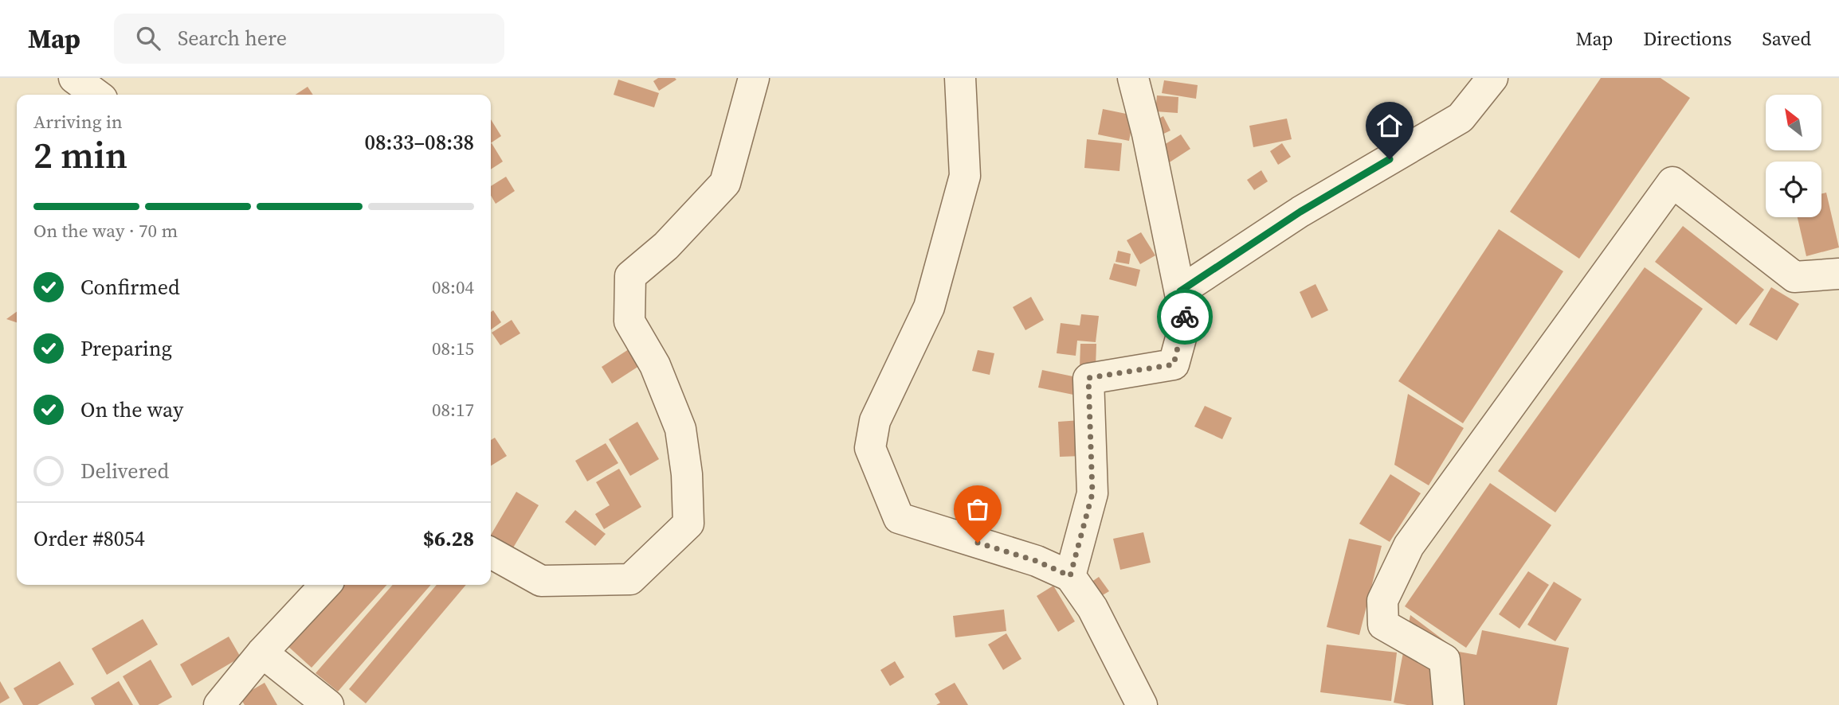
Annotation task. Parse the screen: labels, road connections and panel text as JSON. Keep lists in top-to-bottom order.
{
  "north": "top left",
  "page": {
    "header": "Map",
    "search": "Search here",
    "nav": ["Map", "Directions", "Saved"],
    "heading": ["2 min", "Arriving in", "08:33–08:38"],
    "panel": ["Order #8054", "$6.28"],
    "bar": "On the way · 70 m",
    "list": [
      ["Confirmed", "08:04"],
      ["Preparing", "08:15"],
      ["On the way", "08:17"],
      "Delivered"
    ]
  }
}
